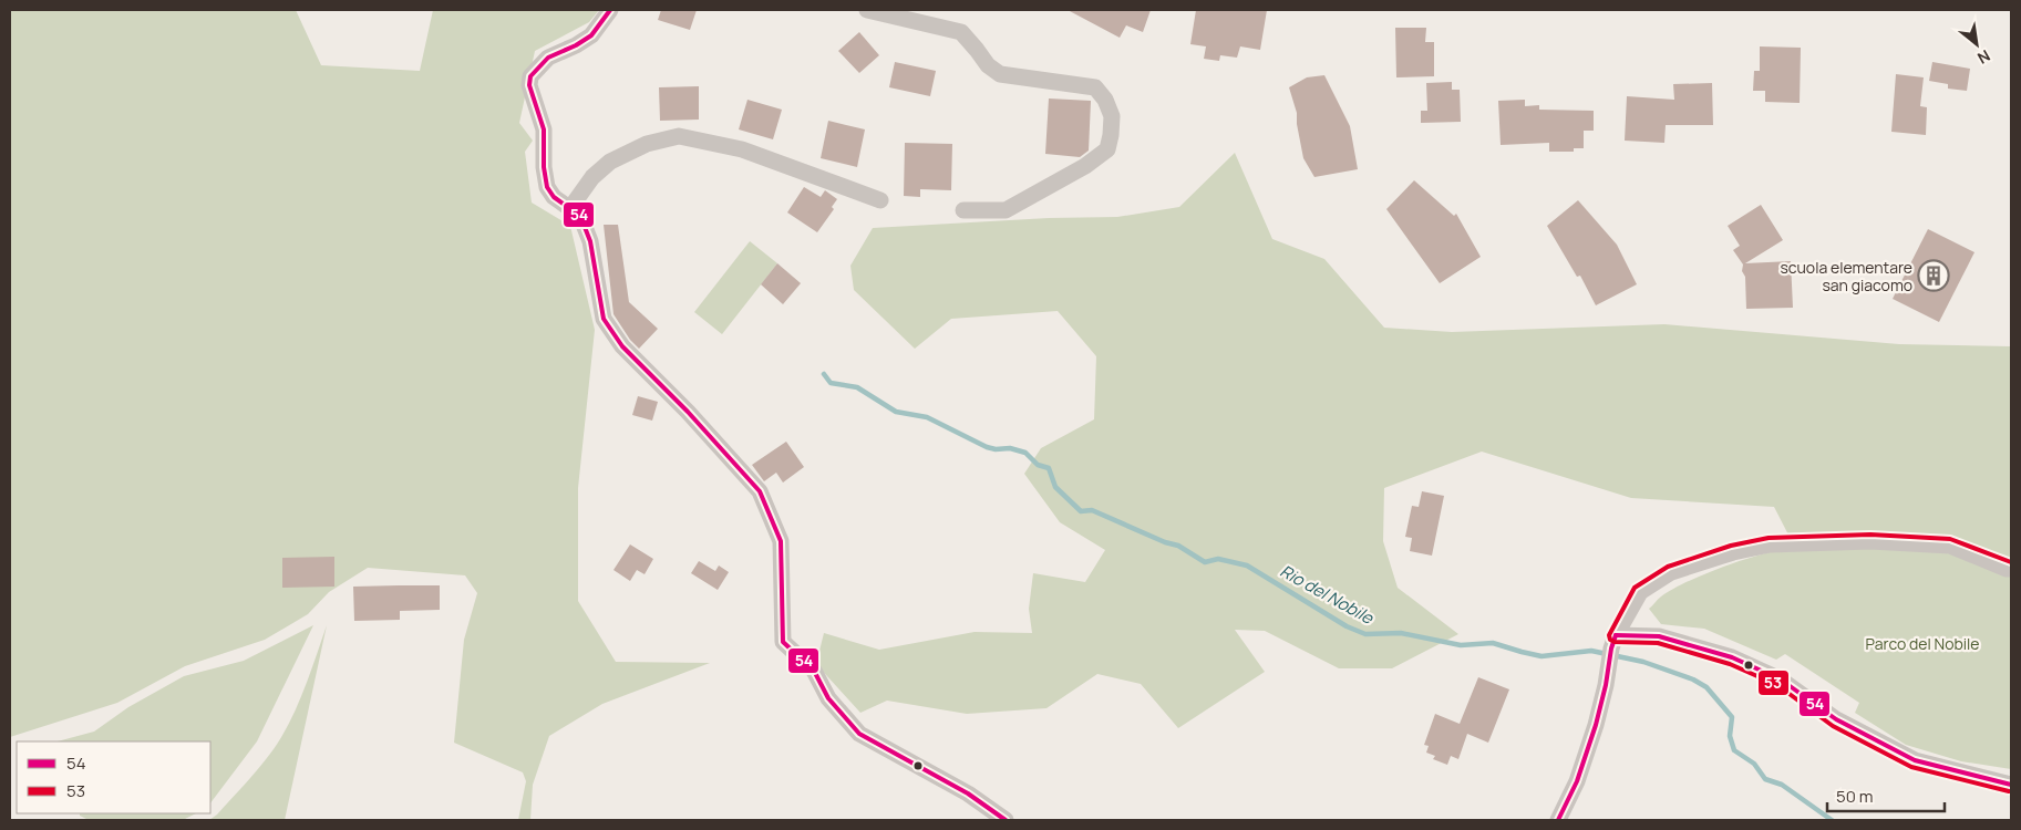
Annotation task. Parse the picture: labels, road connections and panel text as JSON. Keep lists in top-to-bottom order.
{
  "water": ["Rio del Nobile"],
  "parks": ["Parco del Nobile"],
  "places": {
    "building": ["scuola elementare san giacomo"]
  },
  "lines": ["transit line 54", "transit line 53"],
  "legend": ["54", "53"],
  "scale_bar": "50 m",
  "north": "bottom right"
}
